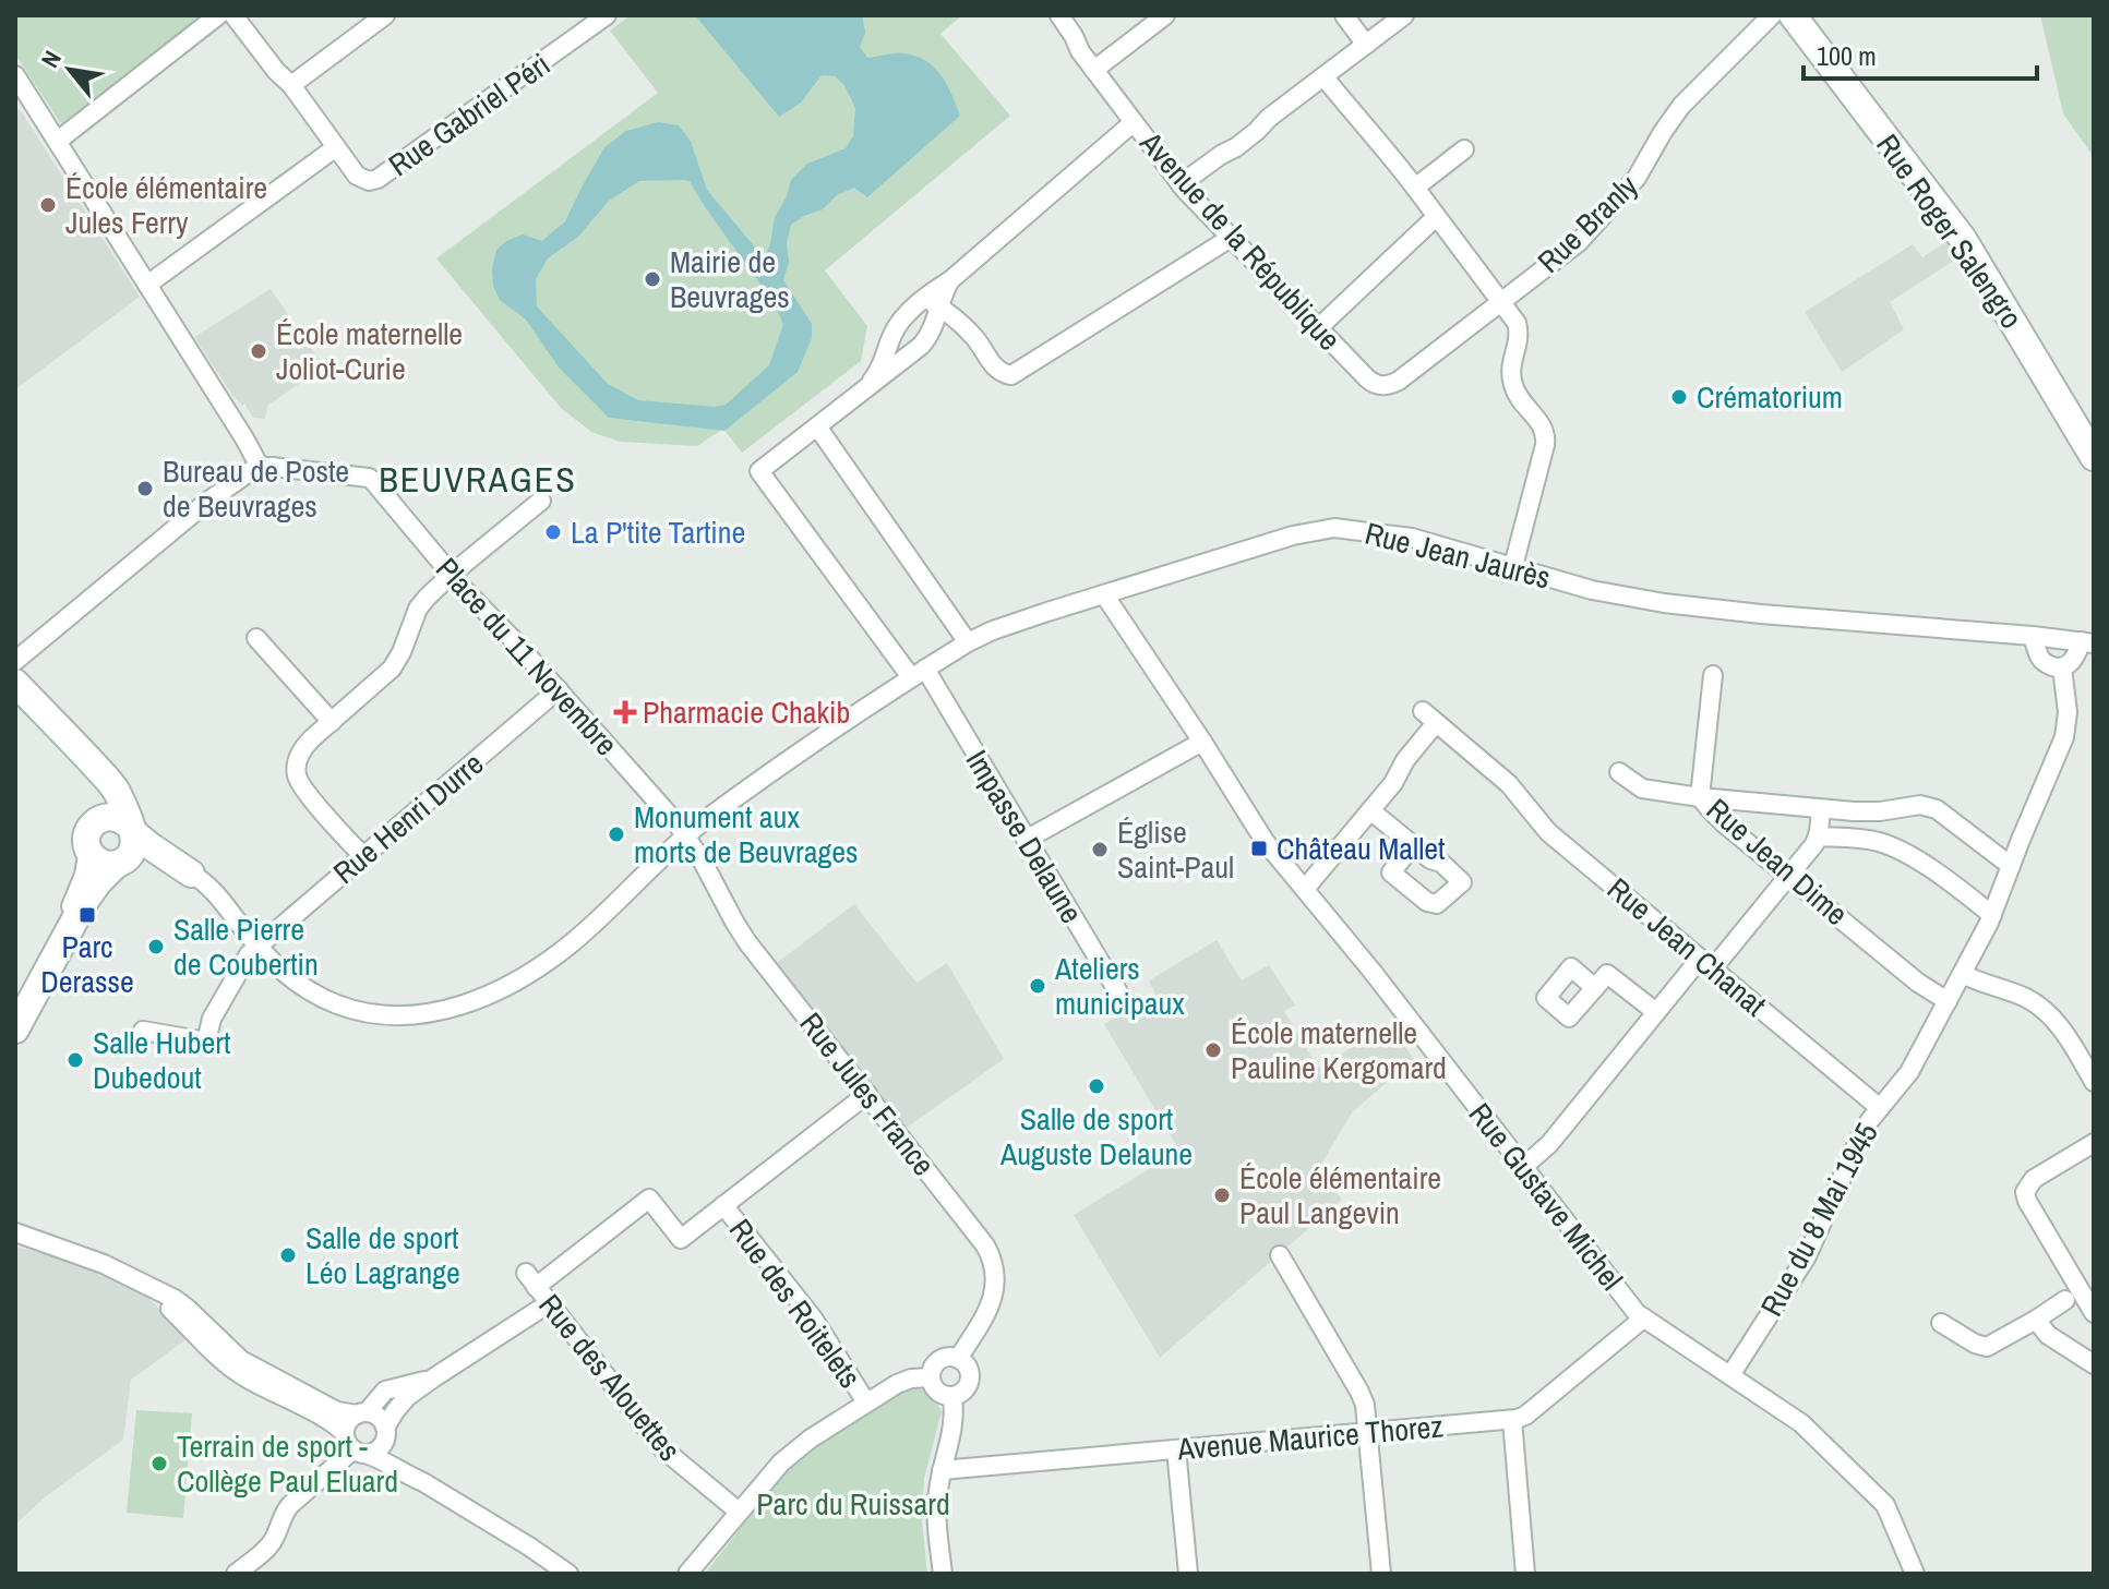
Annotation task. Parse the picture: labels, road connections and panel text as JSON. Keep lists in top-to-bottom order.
{
  "streets": {
    "street": [
      "Rue Gabriel Péri",
      "Rue Branly",
      "Rue Roger Salengro",
      "Avenue de la République",
      "Rue Jean Jaurès",
      "Place du 11 Novembre",
      "Rue Henri Durre",
      "Impasse Delaune",
      "Rue Jean Dime",
      "Rue Jean Chanat",
      "Rue Jules France",
      "Rue Gustave Michel",
      "Rue du 8 Mai 1945",
      "Rue des Roitelets",
      "Rue des Alouettes",
      "Avenue Maurice Thorez"
    ]
  },
  "crossings": [
    ["Rue Branly", "Avenue de la République"],
    ["Rue Jean Jaurès", "Place du 11 Novembre"],
    ["Rue Jean Jaurès", "Rue Henri Durre"],
    ["Rue Jean Jaurès", "Impasse Delaune"],
    ["Rue Jean Jaurès", "Rue Jules France"],
    ["Rue Jean Jaurès", "Rue Gustave Michel"],
    ["Place du 11 Novembre", "Rue Henri Durre"],
    ["Place du 11 Novembre", "Rue Jules France"],
    ["Rue Jean Dime", "Rue du 8 Mai 1945"],
    ["Rue Jean Chanat", "Rue du 8 Mai 1945"],
    ["Rue Gustave Michel", "Rue du 8 Mai 1945"],
    ["Rue Gustave Michel", "Avenue Maurice Thorez"],
    ["Rue des Roitelets", "Rue des Alouettes"]
  ],
  "districts": ["BEUVRAGES"],
  "parks": ["Parc du Ruissard"],
  "places": {
    "other": [
      "École élémentaire Jules Ferry",
      "Mairie de Beuvrages",
      "École maternelle Joliot-Curie",
      "Crématorium",
      "Bureau de Poste de Beuvrages",
      "La P'tite Tartine",
      "Monument aux morts de Beuvrages",
      "Église Saint-Paul",
      "Salle Pierre de Coubertin",
      "Ateliers municipaux",
      "École maternelle Pauline Kergomard",
      "Salle Hubert Dubedout",
      "Salle de sport Auguste Delaune",
      "École élémentaire Paul Langevin",
      "Salle de sport Léo Lagrange",
      "Terrain de sport - Collège Paul Eluard"
    ],
    "health": ["Pharmacie Chakib"],
    "transit": ["Château Mallet", "Parc Derasse"]
  },
  "scale_bar": "100 m",
  "north": "top left"
}
